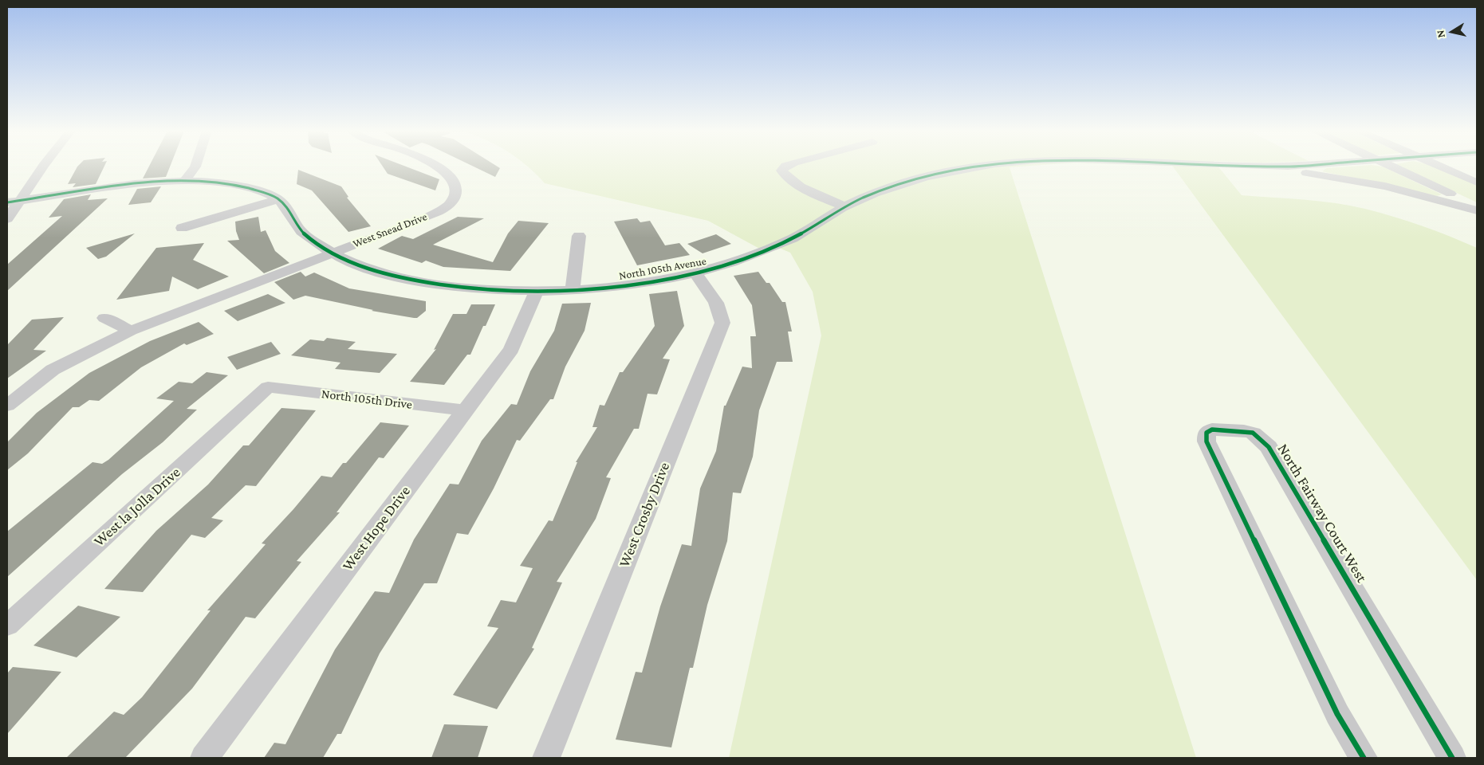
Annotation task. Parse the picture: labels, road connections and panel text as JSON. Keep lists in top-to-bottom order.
{
  "streets": {
    "street": [
      "West Snead Drive",
      "North 105th Avenue",
      "North 105th Drive",
      "West la Jolla Drive",
      "North Fairway Court West",
      "West Crosby Drive",
      "West Hope Drive"
    ]
  },
  "crossings": [
    ["West Snead Drive", "North 105th Avenue"],
    ["North 105th Avenue", "West Crosby Drive"],
    ["North 105th Avenue", "West Hope Drive"],
    ["North 105th Drive", "West la Jolla Drive"],
    ["North 105th Drive", "West Hope Drive"]
  ],
  "north": "left"
}
